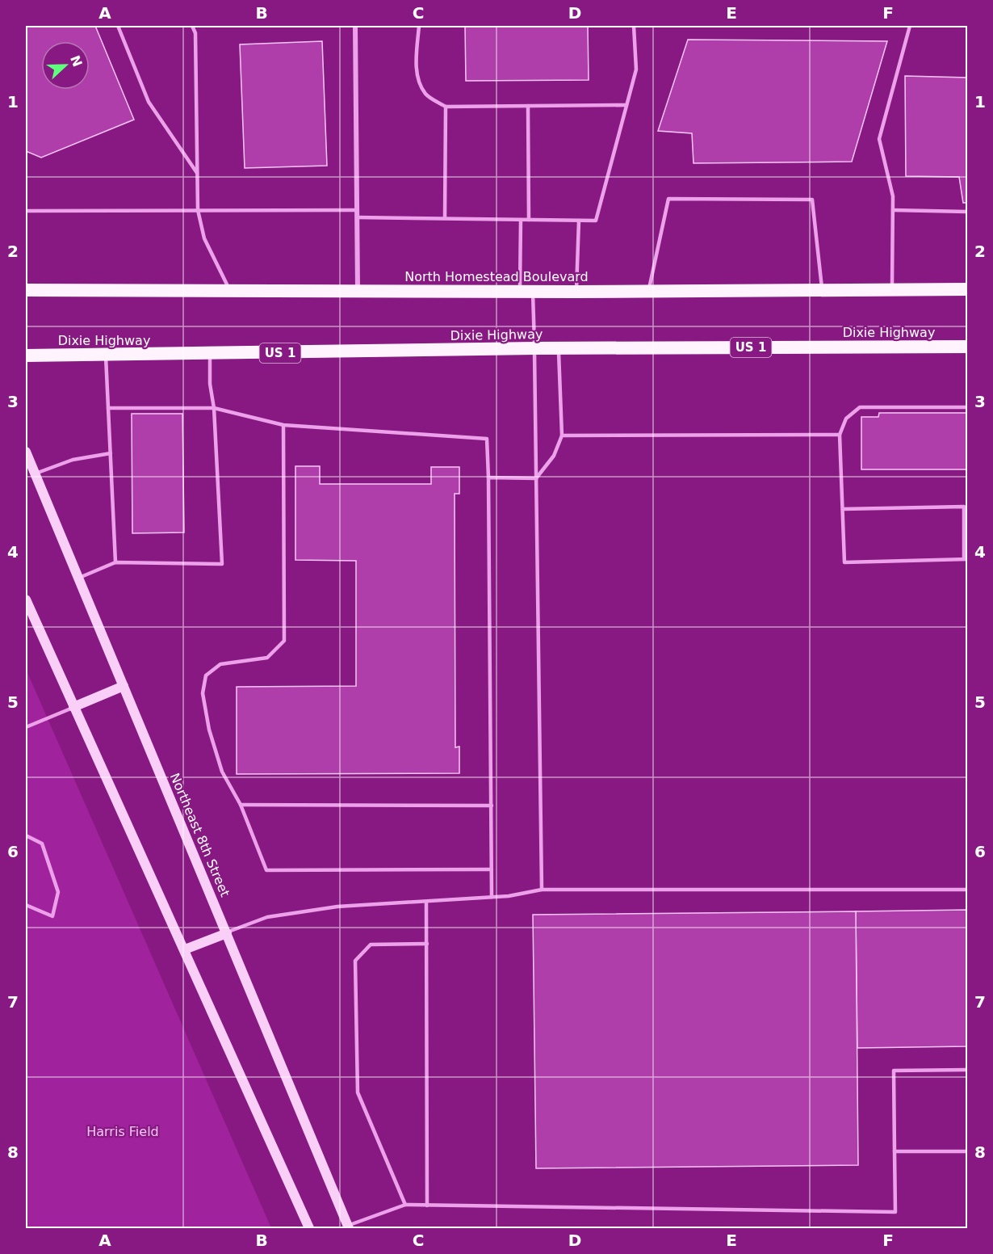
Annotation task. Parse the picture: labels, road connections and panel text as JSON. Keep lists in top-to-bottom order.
{
  "streets": {
    "highway": ["North Homestead Boulevard", "Dixie Highway", "US 1"],
    "main road": ["Northeast 8th Street"]
  },
  "parks": ["Harris Field"],
  "north": "right",
  "grid": {
    "columns": [
      "A",
      "B",
      "C",
      "D",
      "E",
      "F"
    ],
    "rows": [
      "1",
      "2",
      "3",
      "4",
      "5",
      "6",
      "7",
      "8"
    ]
  }
}
